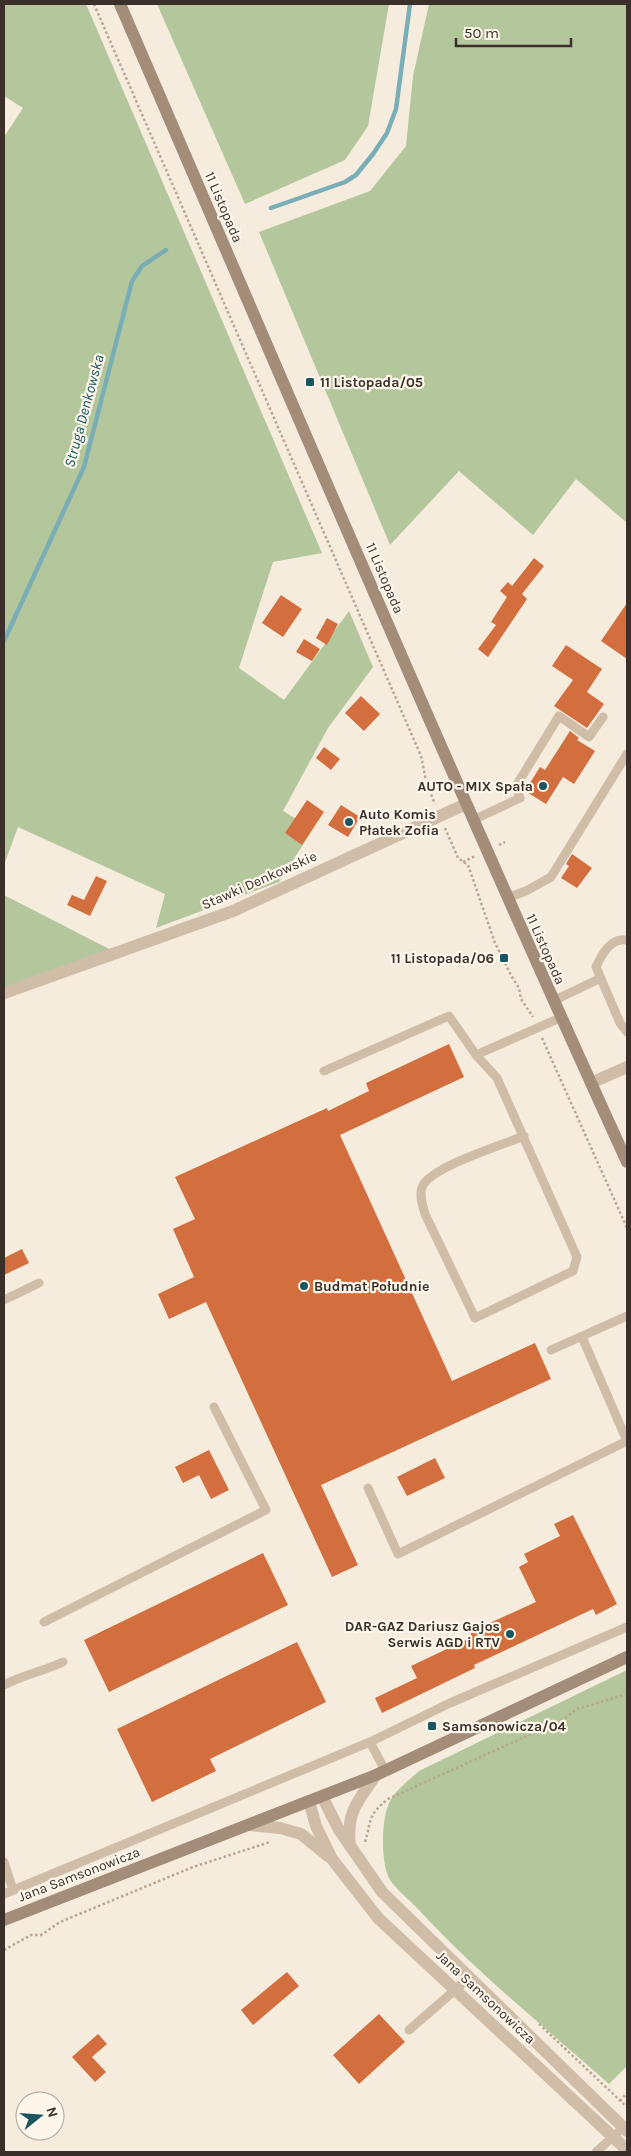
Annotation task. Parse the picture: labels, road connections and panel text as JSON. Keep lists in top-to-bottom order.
{
  "streets": {
    "street": ["11 Listopada", "Stawki Denkowskie", "Jana Samsonowicza"]
  },
  "crossings": [
    ["11 Listopada", "Stawki Denkowskie"]
  ],
  "water": ["Struga Denkowska"],
  "places": {
    "transit": ["11 Listopada/05", "11 Listopada/06", "Samsonowicza/04"],
    "other": [
      "AUTO - MIX Spała",
      "Auto Komis Płatek Zofia",
      "Budmat Południe",
      "DAR-GAZ Dariusz Gajos Serwis AGD i RTV"
    ]
  },
  "scale_bar": "50 m",
  "north": "right"
}
